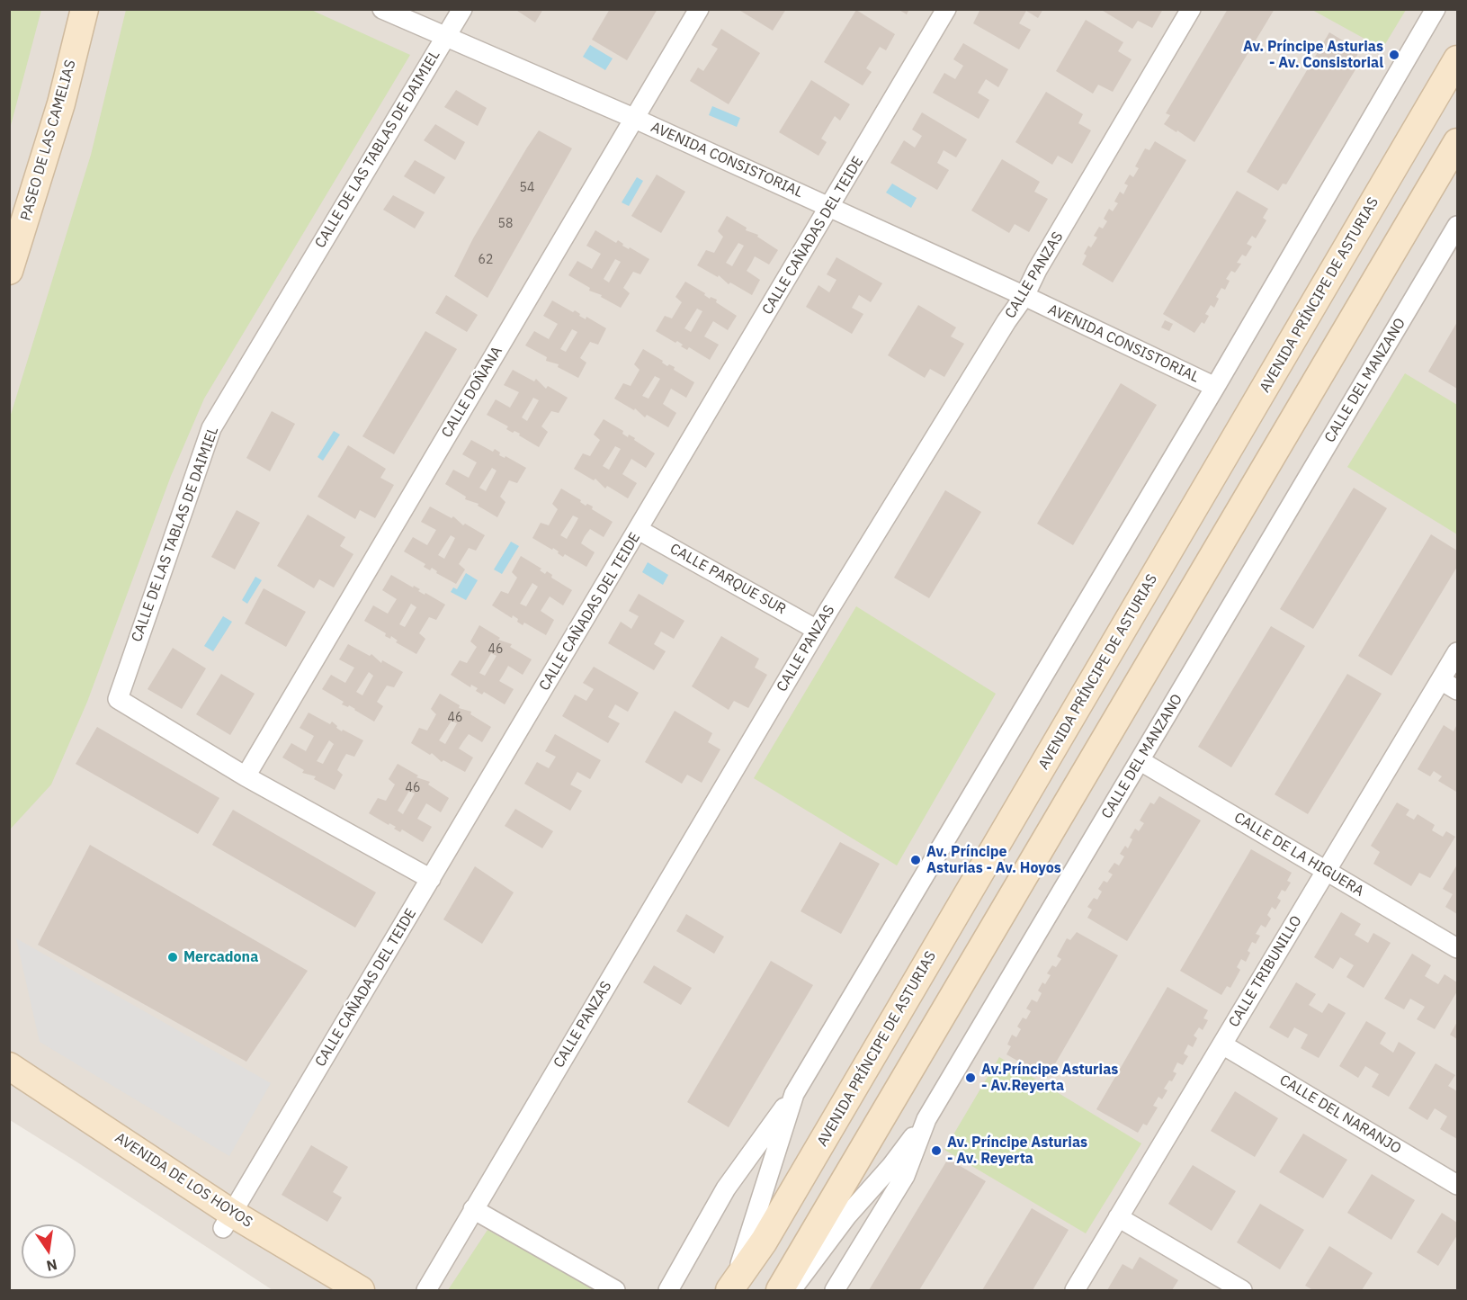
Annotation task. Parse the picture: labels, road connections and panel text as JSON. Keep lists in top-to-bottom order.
{
  "streets": {
    "street": [
      "PASEO DE LAS CAMELIAS",
      "CALLE DE LAS TABLAS DE DAIMIEL",
      "AVENIDA CONSISTORIAL",
      "CALLE CAÑADAS DEL TEIDE",
      "CALLE PANZAS",
      "AVENIDA PRÍNCIPE DE ASTURIAS",
      "CALLE DEL MANZANO",
      "CALLE DOÑANA",
      "CALLE PARQUE SUR",
      "CALLE DE LA HIGUERA",
      "CALLE TRIBUNILLO",
      "CALLE DEL NARANJO",
      "AVENIDA DE LOS HOYOS"
    ]
  },
  "crossings": [
    ["CALLE DE LAS TABLAS DE DAIMIEL", "AVENIDA CONSISTORIAL"],
    ["CALLE DE LAS TABLAS DE DAIMIEL", "CALLE CAÑADAS DEL TEIDE"],
    ["CALLE DE LAS TABLAS DE DAIMIEL", "CALLE DOÑANA"],
    ["AVENIDA CONSISTORIAL", "CALLE CAÑADAS DEL TEIDE"],
    ["AVENIDA CONSISTORIAL", "CALLE PANZAS"],
    ["AVENIDA CONSISTORIAL", "AVENIDA PRÍNCIPE DE ASTURIAS"],
    ["AVENIDA CONSISTORIAL", "CALLE DOÑANA"],
    ["CALLE CAÑADAS DEL TEIDE", "CALLE PARQUE SUR"],
    ["CALLE CAÑADAS DEL TEIDE", "AVENIDA DE LOS HOYOS"],
    ["CALLE PANZAS", "CALLE PARQUE SUR"],
    ["CALLE DEL MANZANO", "CALLE DE LA HIGUERA"],
    ["CALLE DE LA HIGUERA", "CALLE TRIBUNILLO"],
    ["CALLE TRIBUNILLO", "CALLE DEL NARANJO"]
  ],
  "places": [
    "Av. Príncipe Asturias - Av. Consistorial",
    "Av. Príncipe Asturias - Av. Hoyos",
    "Mercadona",
    "Av.Príncipe Asturias - Av.Reyerta",
    "Av. Príncipe Asturias - Av. Reyerta"
  ],
  "house_numbers": [
    "54",
    "58",
    "62",
    "46",
    "46",
    "46"
  ],
  "north": "bottom"
}
